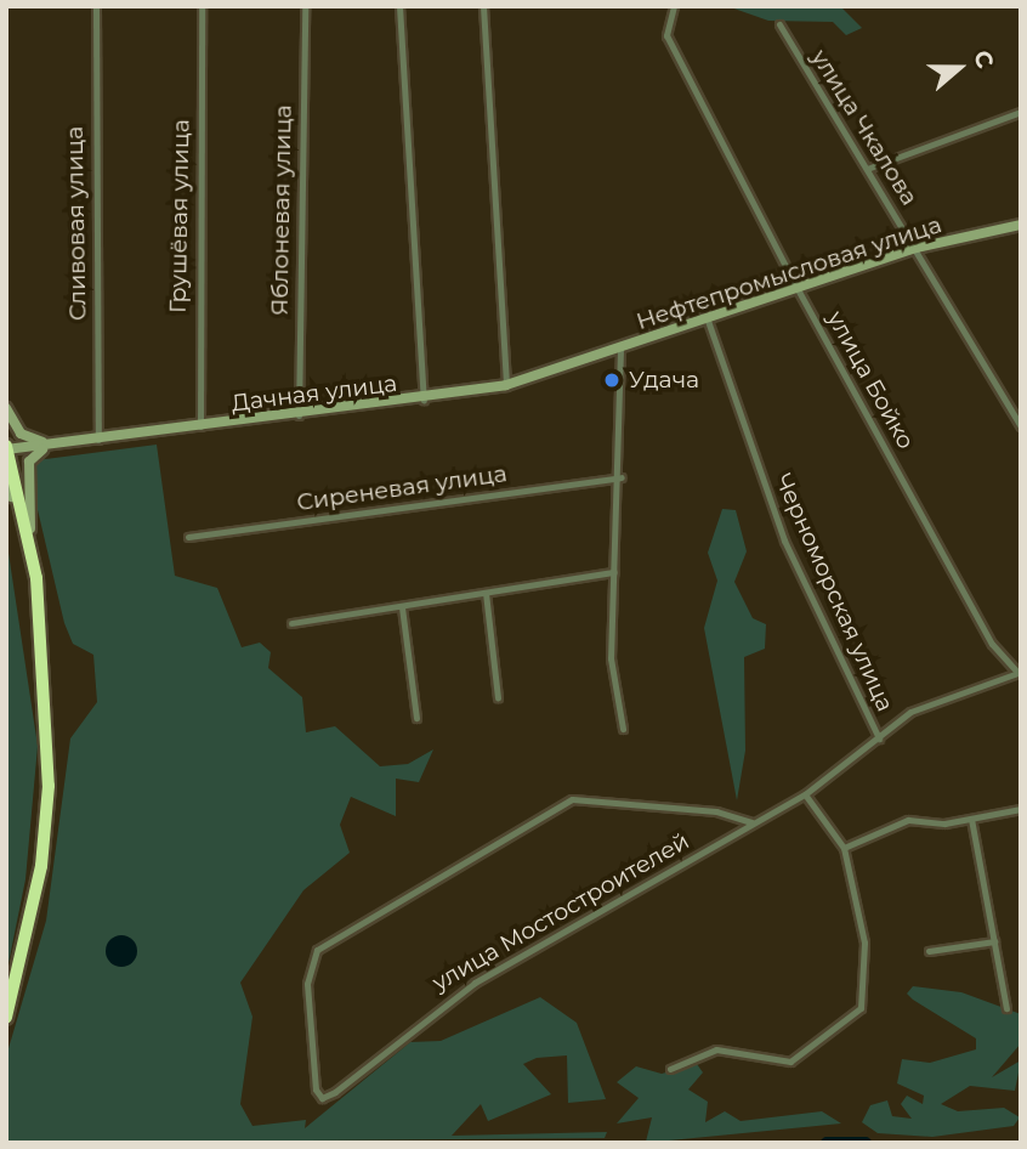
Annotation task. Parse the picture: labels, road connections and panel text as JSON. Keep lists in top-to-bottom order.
{
  "streets": {
    "main road": ["Нефтепромысловая улица", "Дачная улица"],
    "street": [
      "улица Чкалова",
      "Яблоневая улица",
      "Грушёвая улица",
      "Сливовая улица",
      "улица Бойко",
      "Сиреневая улица",
      "Черноморская улица",
      "улица Мостостроителей"
    ]
  },
  "crossings": [
    ["улица Чкалова", "Нефтепромысловая улица"],
    ["Яблоневая улица", "Дачная улица"],
    ["Грушёвая улица", "Дачная улица"],
    ["Сливовая улица", "Дачная улица"],
    ["Нефтепромысловая улица", "улица Бойко"],
    ["Нефтепромысловая улица", "Дачная улица"],
    ["Нефтепромысловая улица", "Черноморская улица"]
  ],
  "places": ["Удача"],
  "north": "right"
}
